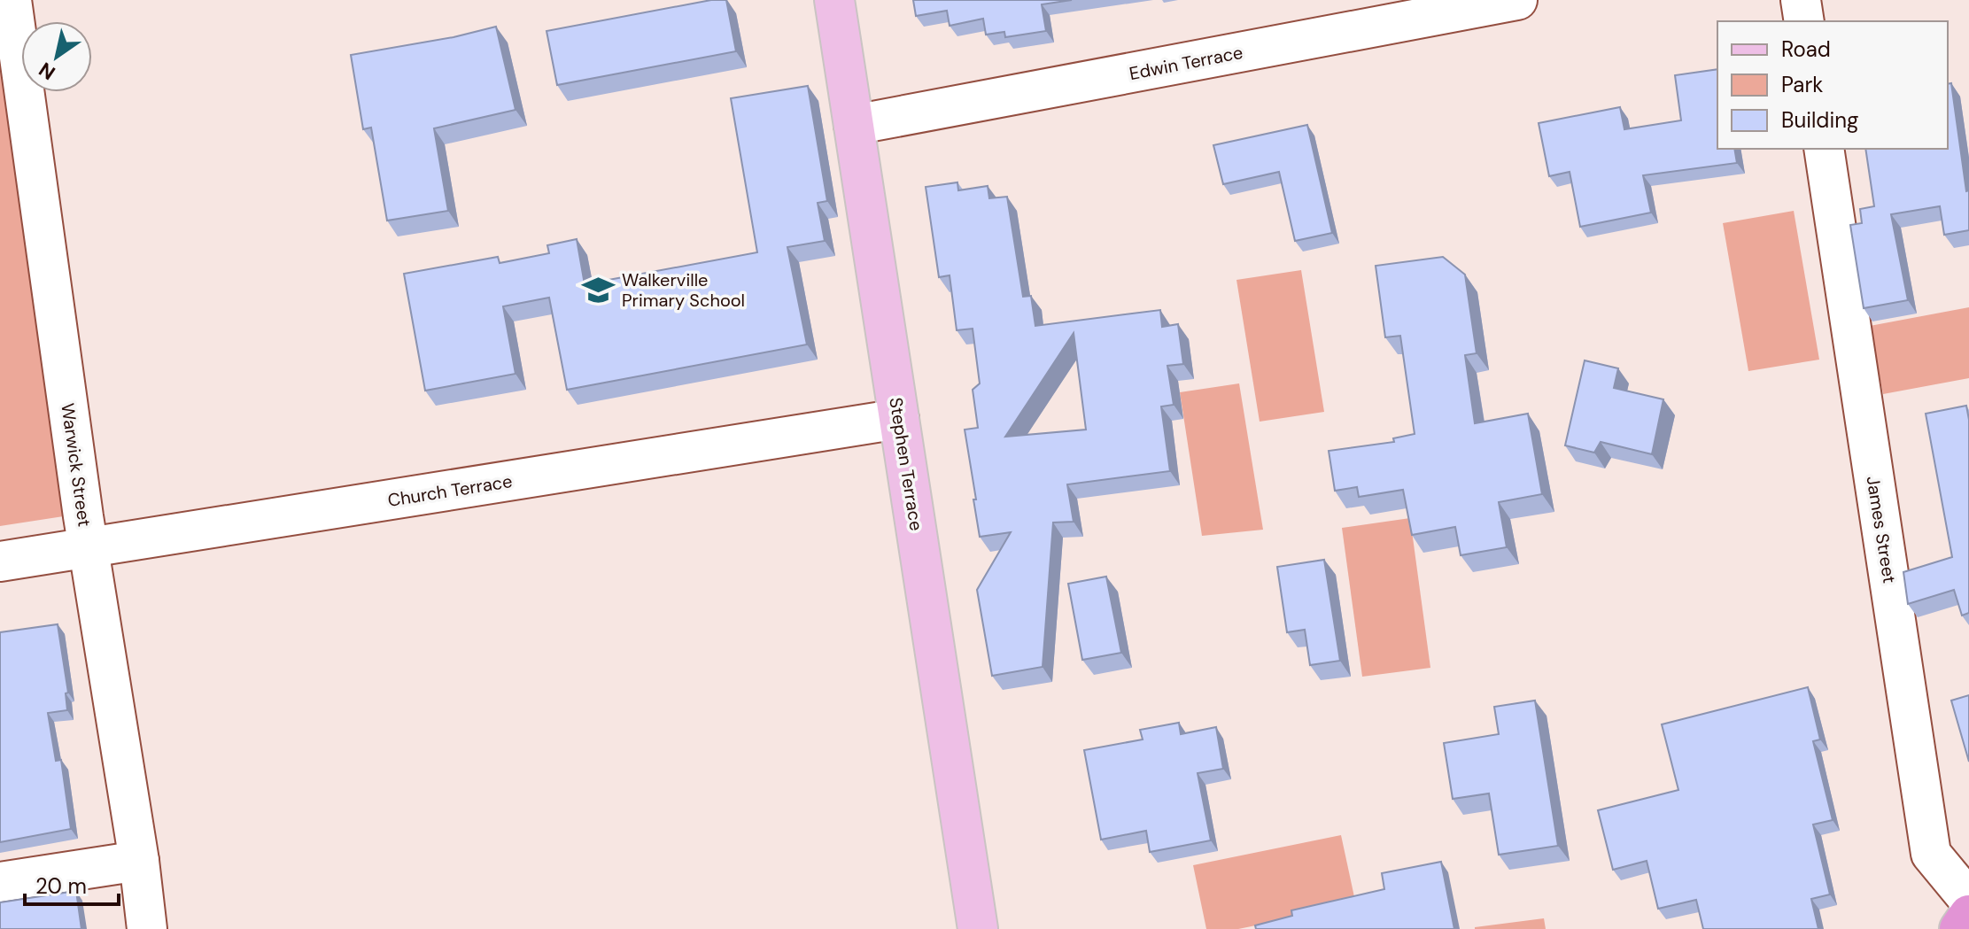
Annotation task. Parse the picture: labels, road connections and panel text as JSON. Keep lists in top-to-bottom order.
{
  "streets": {
    "main road": ["Stephen Terrace"],
    "street": [
      "Edwin Terrace",
      "Warwick Street",
      "Church Terrace",
      "James Street"
    ]
  },
  "crossings": [
    ["Edwin Terrace", "Stephen Terrace"],
    ["Stephen Terrace", "Church Terrace"],
    ["Warwick Street", "Church Terrace"]
  ],
  "places": {
    "school or university": ["Walkerville Primary School"]
  },
  "legend": ["Road", "Park", "Building"],
  "scale_bar": "20 m",
  "north": "bottom left"
}
